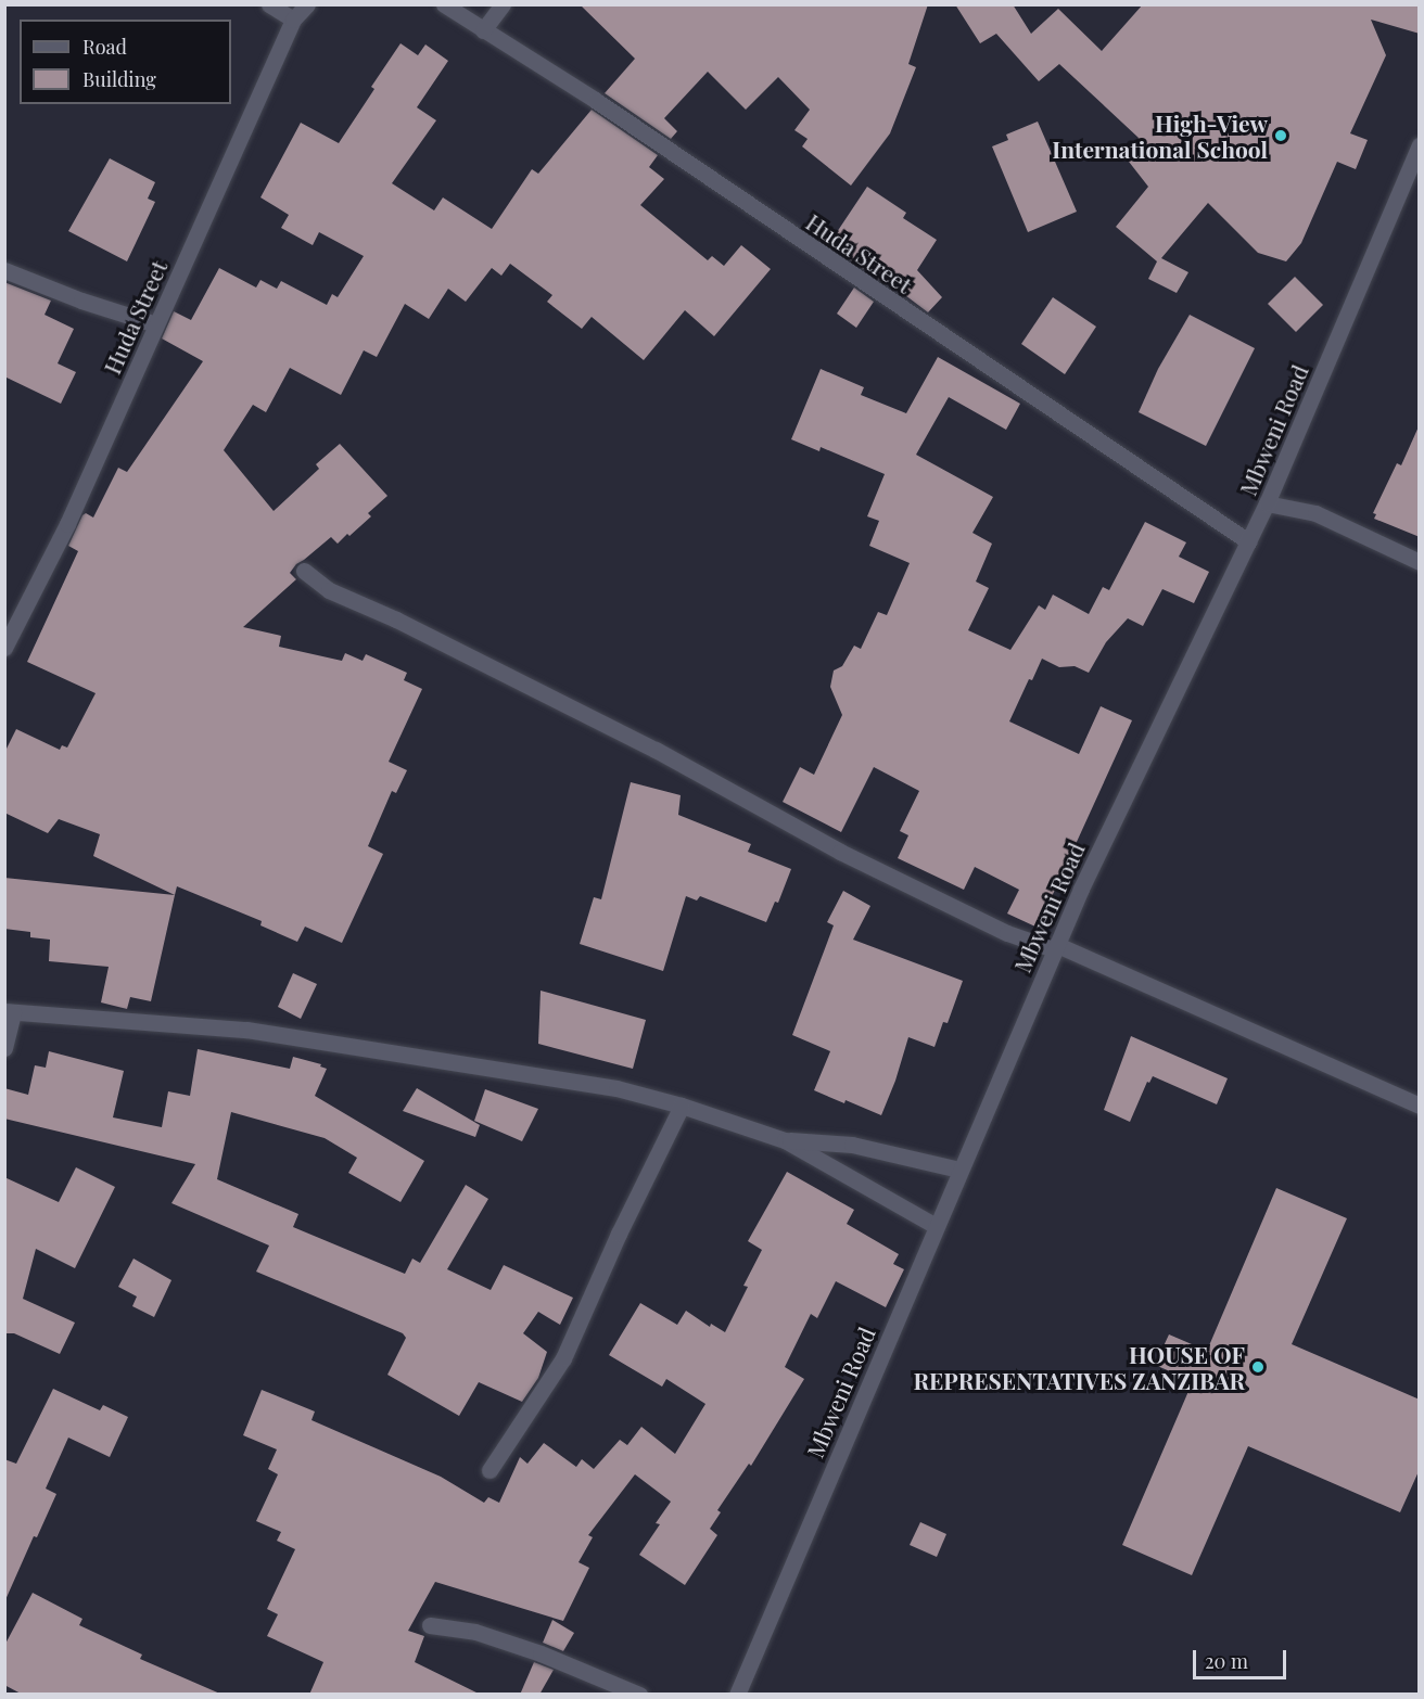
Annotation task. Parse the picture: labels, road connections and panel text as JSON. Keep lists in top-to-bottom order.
{
  "streets": {
    "street": ["Huda Street", "Mbweni Road"]
  },
  "crossings": [
    ["Huda Street", "Mbweni Road"]
  ],
  "places": ["High-View International School", "HOUSE OF REPRESENTATIVES ZANZIBAR"],
  "legend": ["Road", "Building"],
  "scale_bar": "20 m"
}
